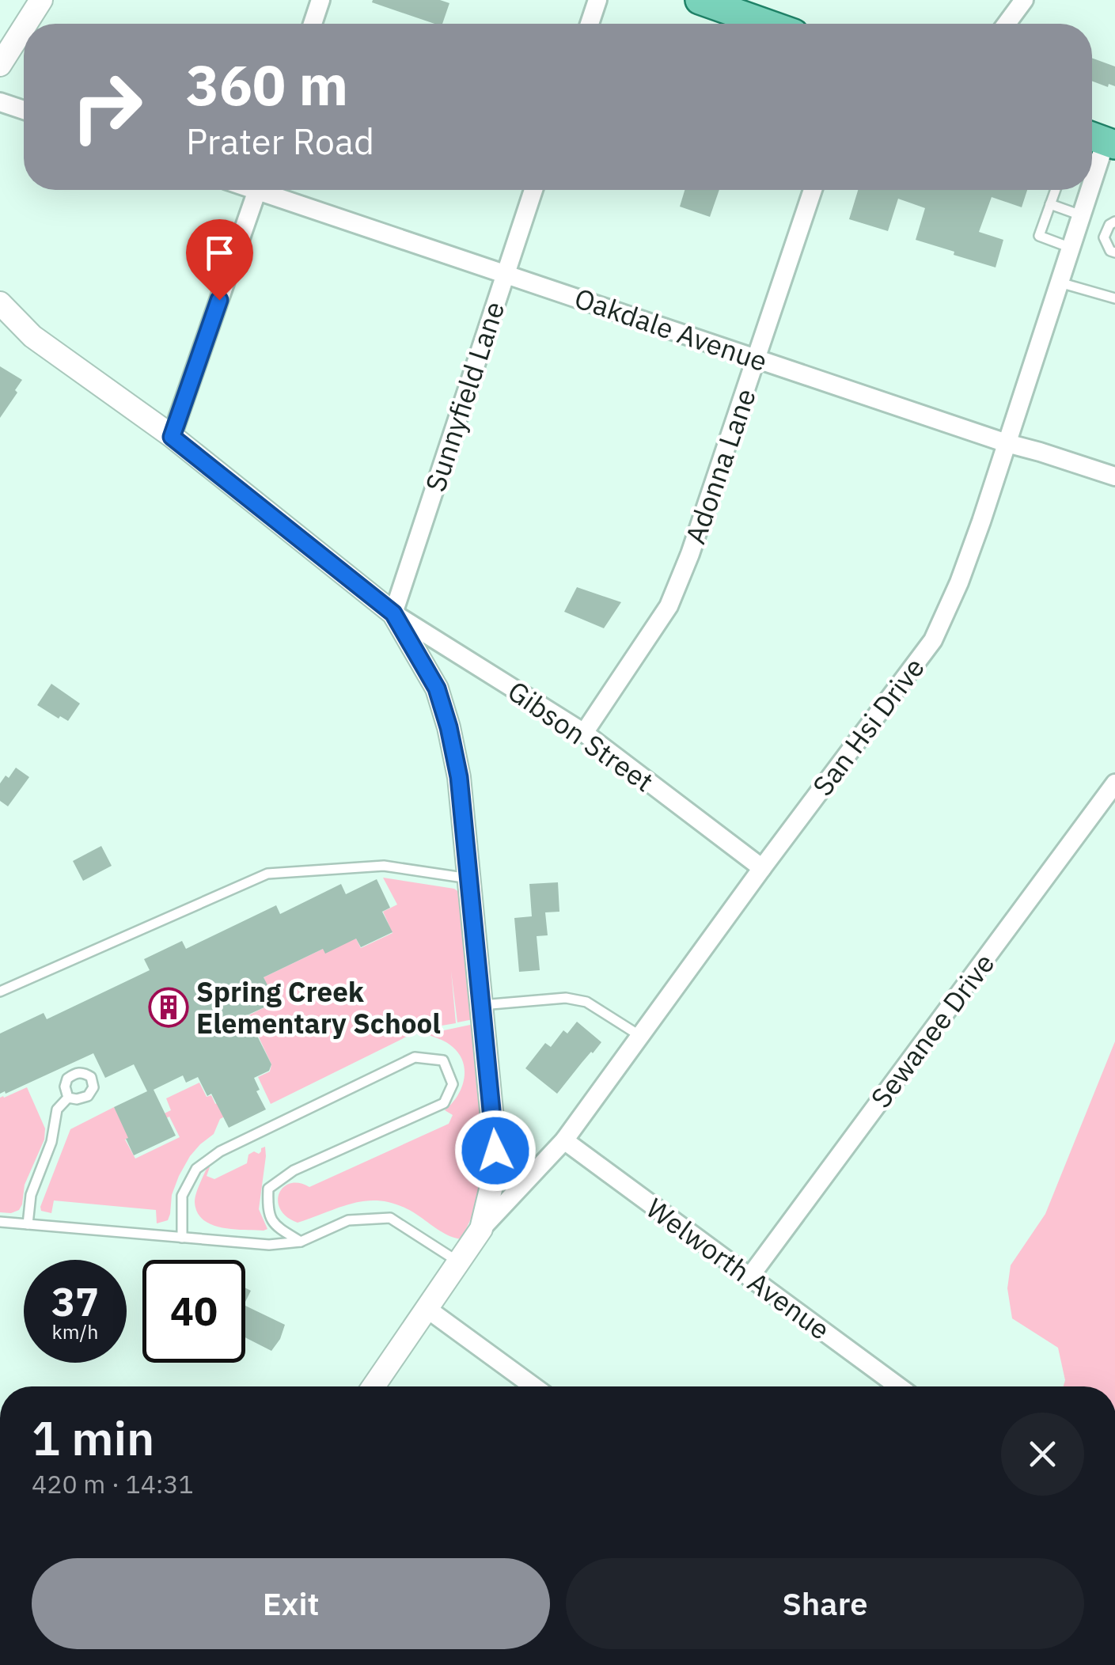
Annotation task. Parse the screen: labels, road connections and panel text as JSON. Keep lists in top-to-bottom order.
{
  "streets": {
    "street": [
      "Oakdale Avenue",
      "Sunnyfield Lane",
      "Adonna Lane",
      "San Hsi Drive",
      "Gibson Street",
      "Sewanee Drive",
      "Welworth Avenue"
    ]
  },
  "crossings": [
    ["Oakdale Avenue", "Sunnyfield Lane"],
    ["Oakdale Avenue", "Adonna Lane"],
    ["Oakdale Avenue", "San Hsi Drive"],
    ["Sunnyfield Lane", "Gibson Street"],
    ["Adonna Lane", "Gibson Street"],
    ["San Hsi Drive", "Gibson Street"],
    ["San Hsi Drive", "Welworth Avenue"],
    ["Sewanee Drive", "Welworth Avenue"]
  ],
  "places": {
    "building": ["Spring Creek Elementary School"]
  },
  "page": {
    "turn": ["360 m", "Prater Road"],
    "speed": "37 km/h",
    "limit": "40",
    "heading": ["1 min", "420 m · 14:31"],
    "buttons": ["Exit", "Share"]
  }
}
